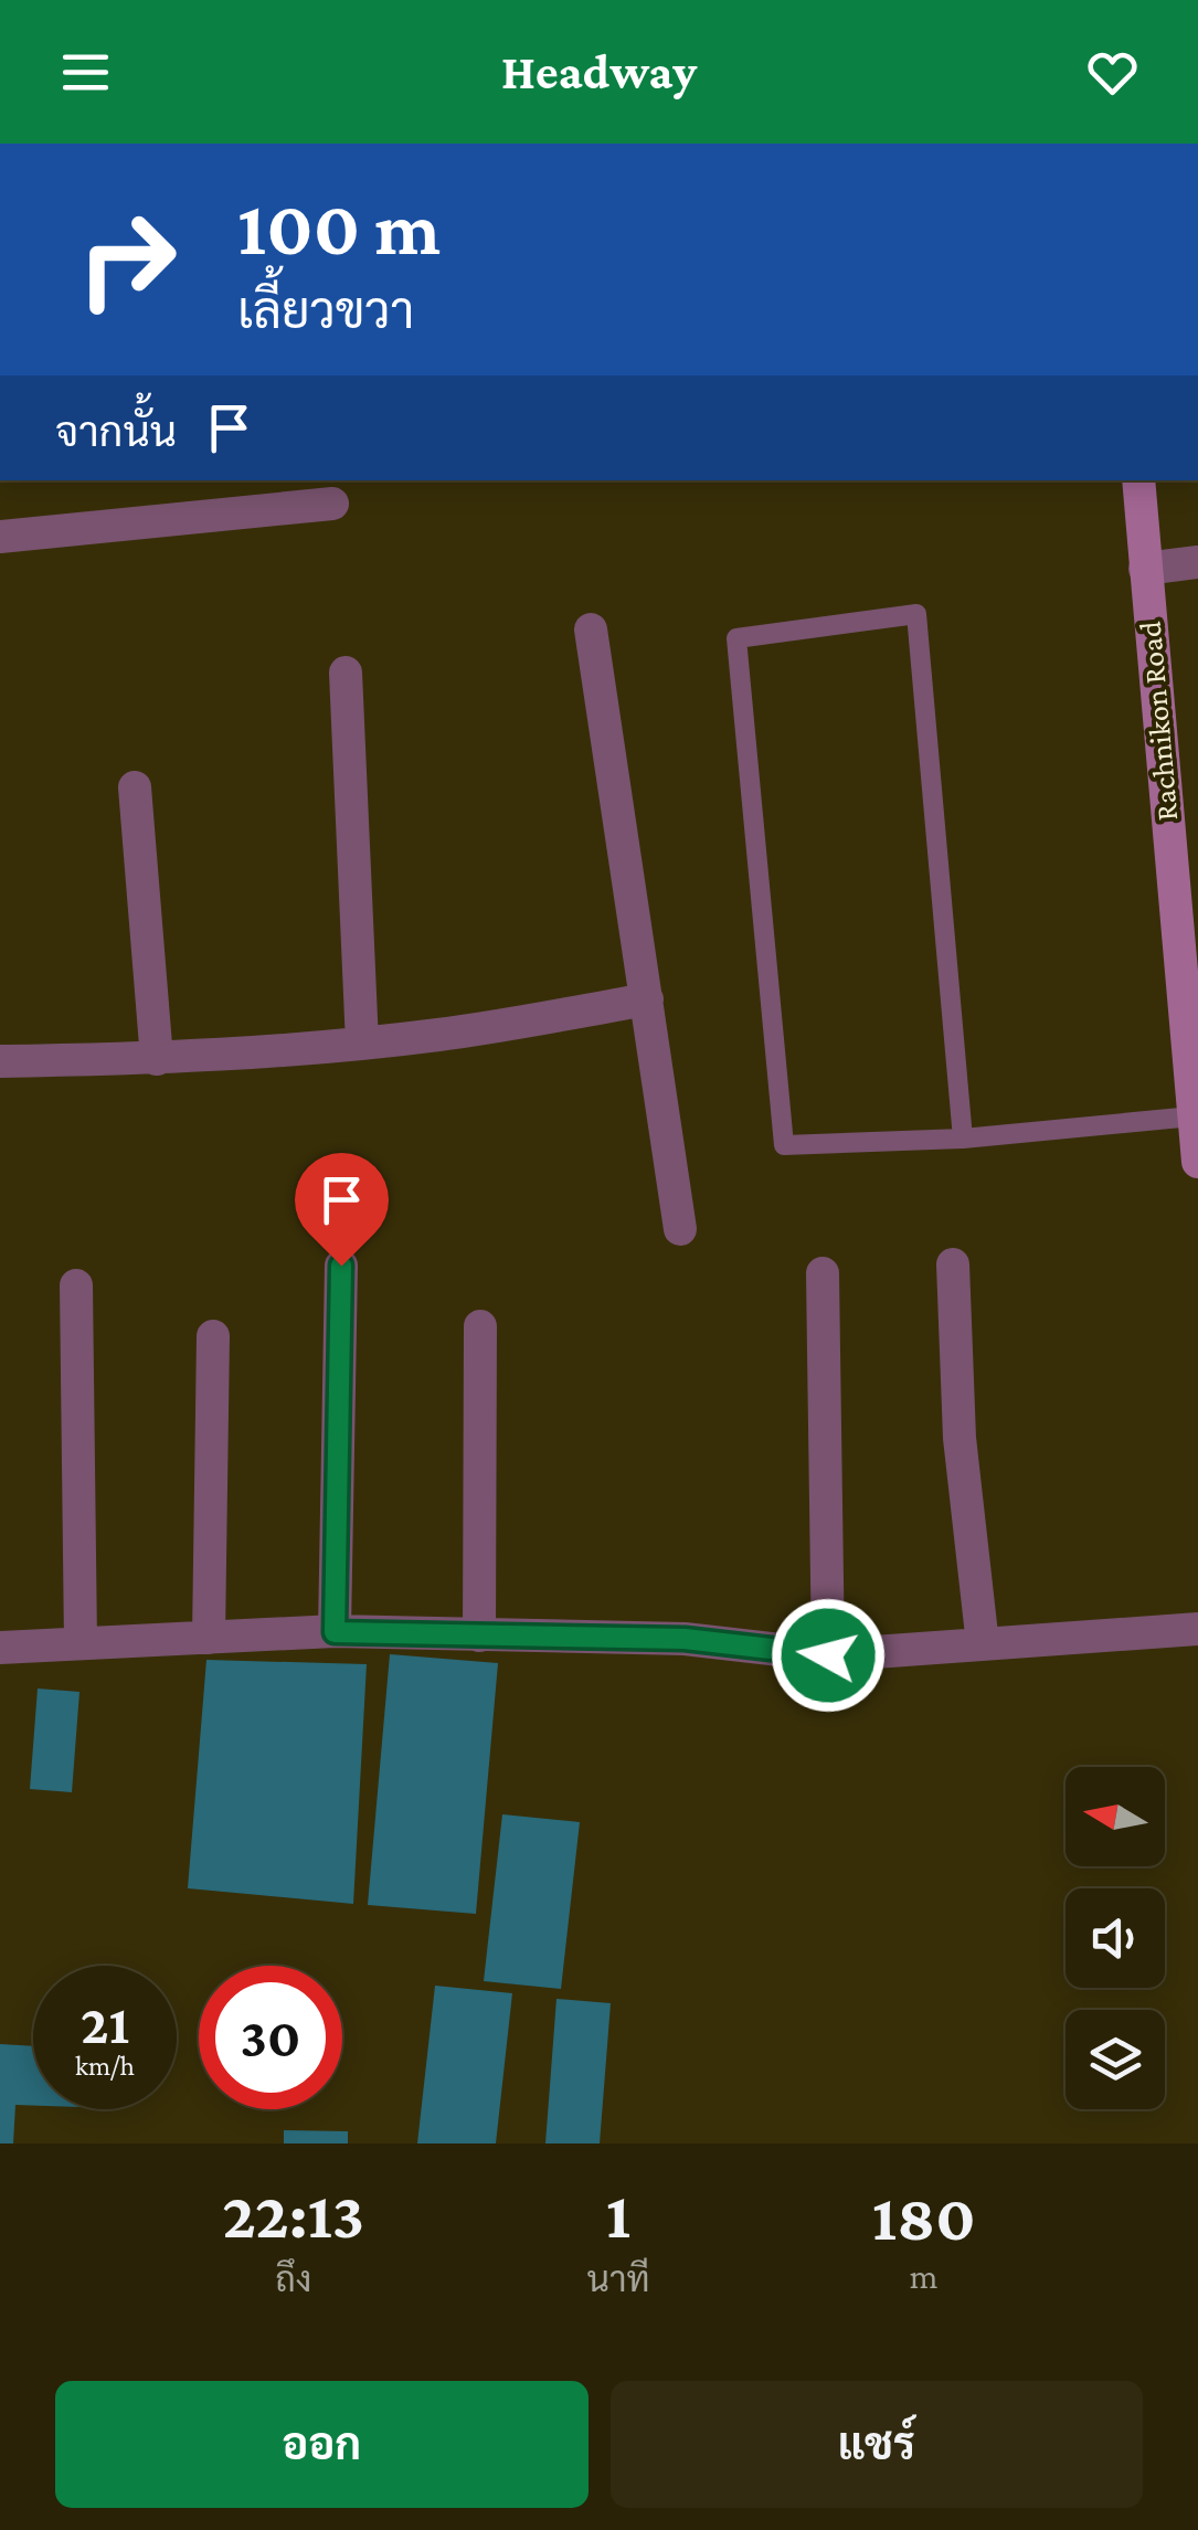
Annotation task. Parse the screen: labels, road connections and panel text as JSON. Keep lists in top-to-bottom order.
{
  "streets": {
    "street": ["Rachnikon Road"]
  },
  "north": "left",
  "page": {
    "header": "Headway",
    "turn": ["100 m", "เลี้ยวขวา"],
    "then": "จากนั้น",
    "speed": "21 km/h",
    "limit": "30",
    "eta": [
      "22:13",
      "ถึง",
      "1",
      "นาที",
      "180",
      "m"
    ],
    "buttons": ["ออก", "แชร์"]
  }
}
